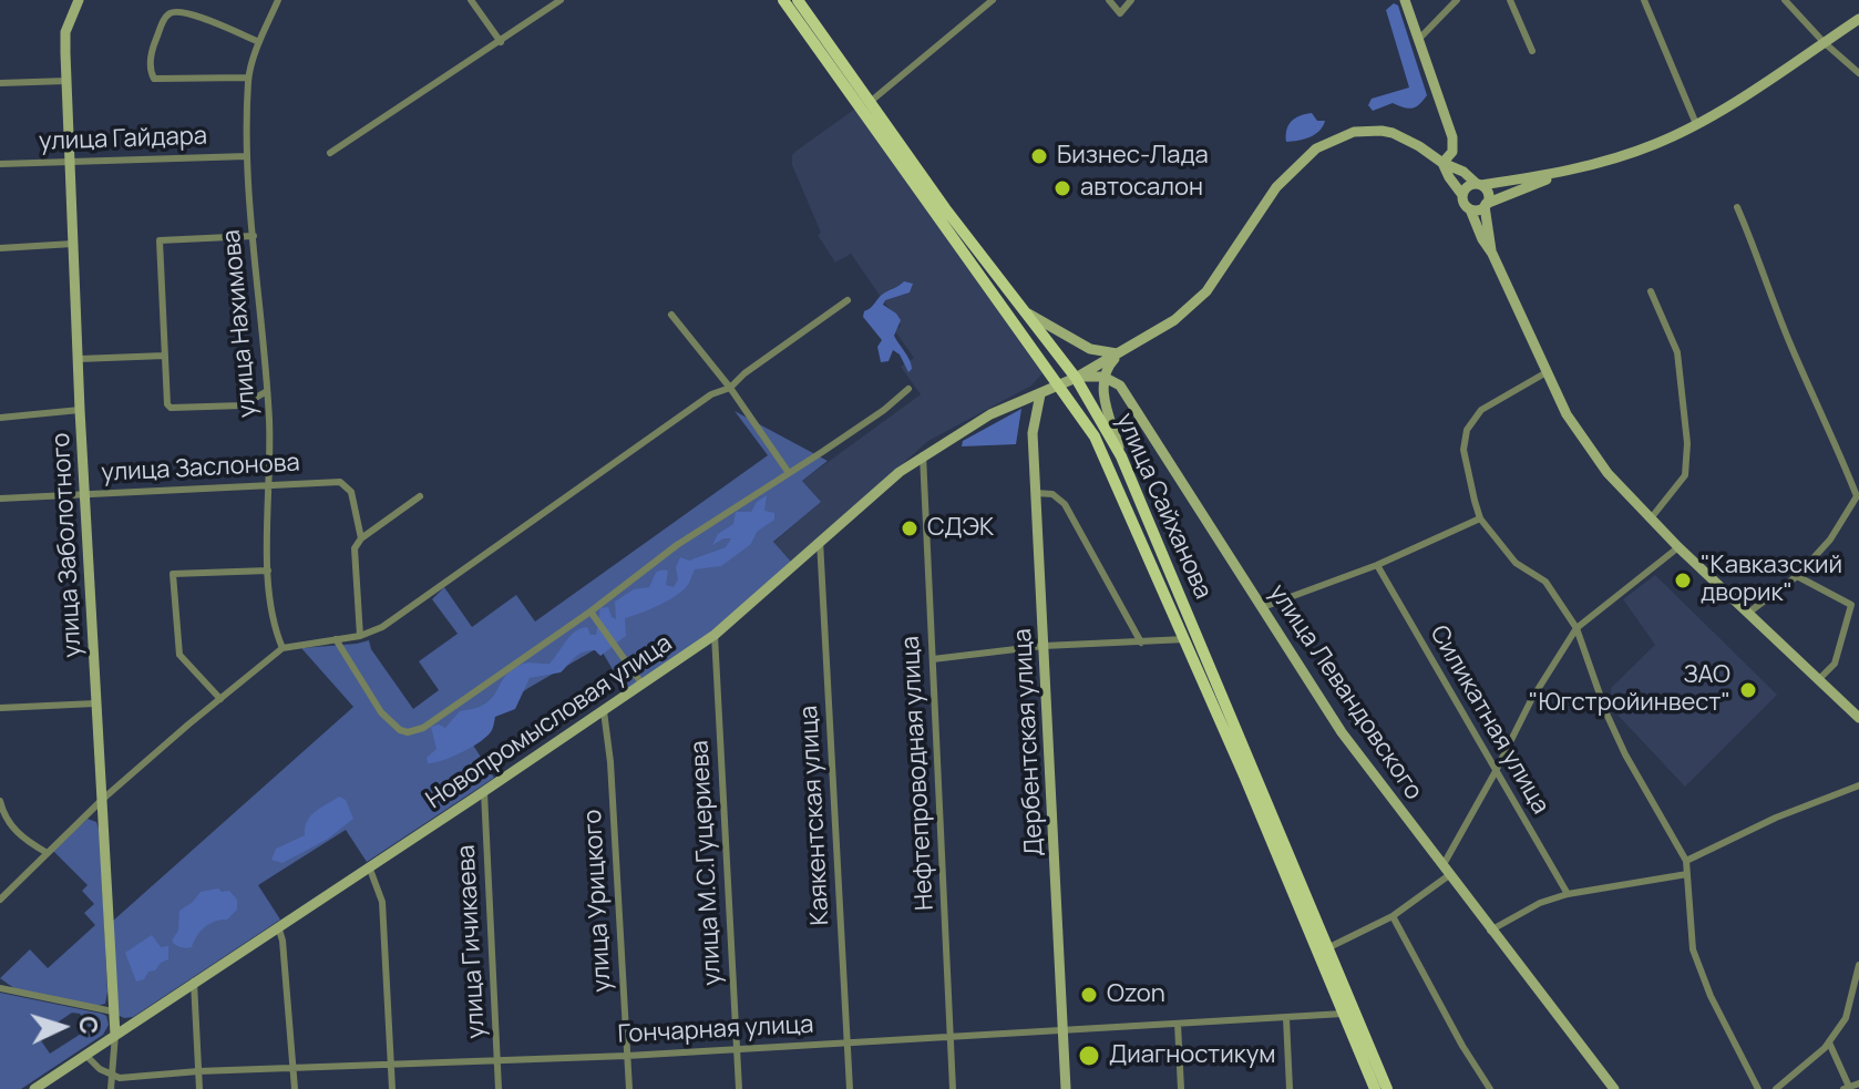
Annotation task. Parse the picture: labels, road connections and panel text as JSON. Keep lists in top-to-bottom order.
{
  "streets": {
    "main road": ["улица Сайханова"],
    "street": [
      "улица Гайдара",
      "улица Нахимова",
      "улица Заслонова",
      "улица Заболотного",
      "улица Левандовского",
      "Силикатная улица",
      "Новопромысловая улица",
      "Дербентская улица",
      "Нефтепроводная улица",
      "Каякентская улица",
      "улица М.С.Гуцериева",
      "улица Урицкого",
      "улица Гичикаева",
      "Гончарная улица"
    ]
  },
  "crossings": [
    ["улица Гайдара", "улица Нахимова"],
    ["улица Гайдара", "улица Заболотного"],
    ["улица Нахимова", "улица Заслонова"],
    ["улица Заслонова", "улица Заболотного"],
    ["улица Сайханова", "Новопромысловая улица"],
    ["улица Сайханова", "Гончарная улица"],
    ["улица Заболотного", "Новопромысловая улица"],
    ["улица Заболотного", "Гончарная улица"],
    ["Новопромысловая улица", "Дербентская улица"],
    ["Новопромысловая улица", "Нефтепроводная улица"],
    ["Новопромысловая улица", "Каякентская улица"],
    ["Новопромысловая улица", "улица М.С.Гуцериева"],
    ["Новопромысловая улица", "улица Урицкого"],
    ["Новопромысловая улица", "улица Гичикаева"],
    ["Дербентская улица", "Гончарная улица"],
    ["Нефтепроводная улица", "Гончарная улица"],
    ["Каякентская улица", "Гончарная улица"],
    ["улица М.С.Гуцериева", "Гончарная улица"],
    ["улица Урицкого", "Гончарная улица"],
    ["улица Гичикаева", "Гончарная улица"]
  ],
  "places": [
    "Бизнес-Лада",
    "автосалон",
    "СДЭК",
    "\"Кавказский дворик\"",
    "ЗАО \"Югстройинвест\"",
    "Ozon",
    "Диагностикум"
  ],
  "north": "right"
}
